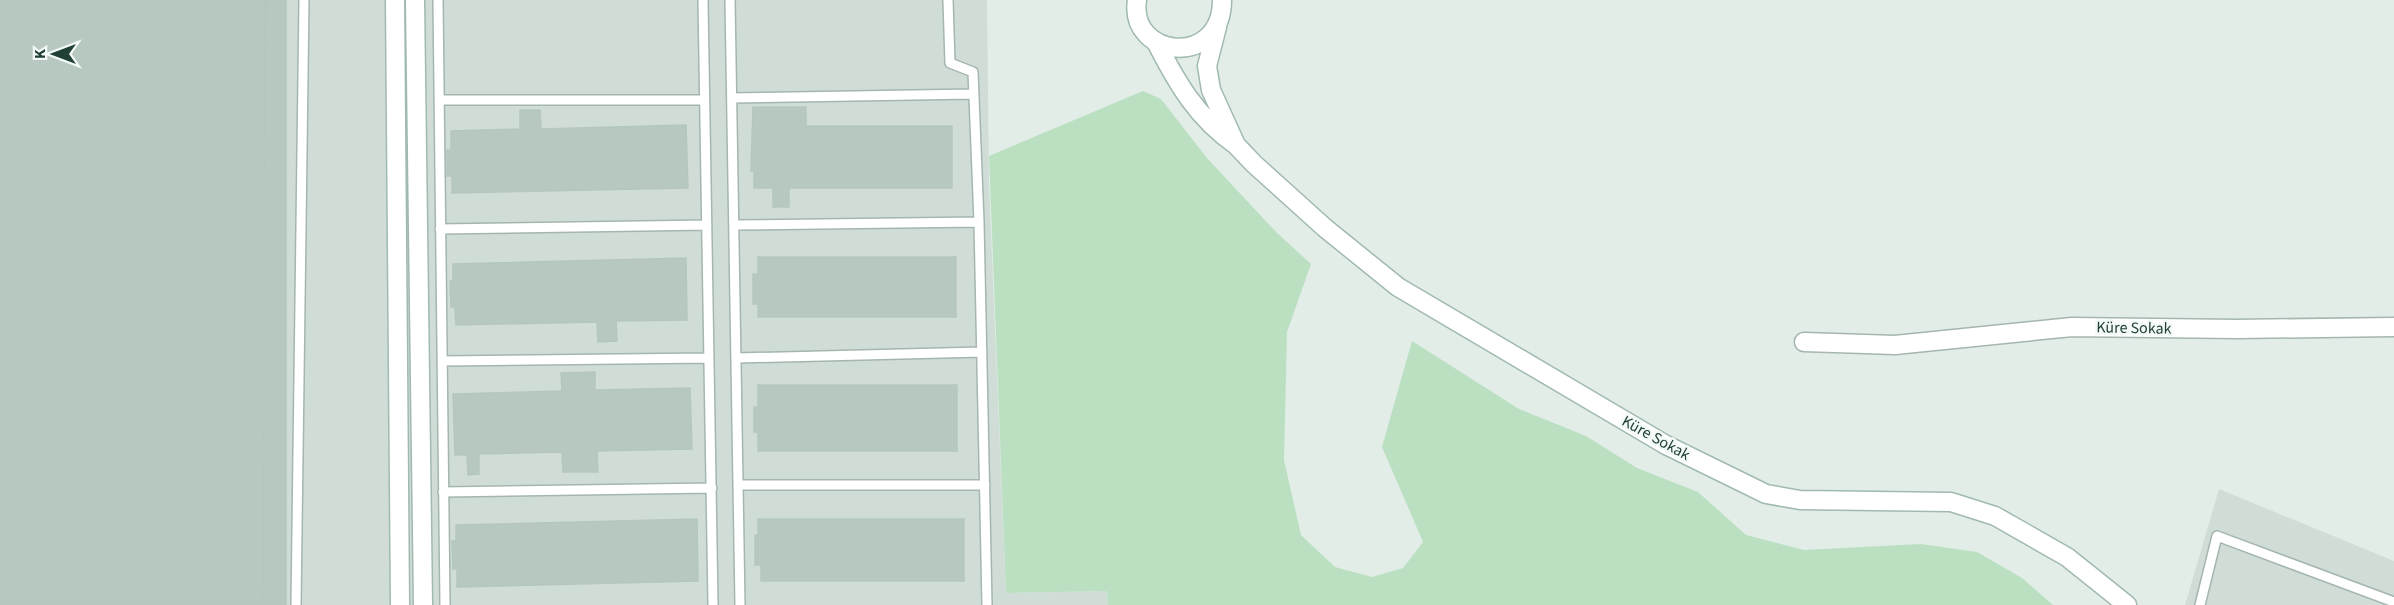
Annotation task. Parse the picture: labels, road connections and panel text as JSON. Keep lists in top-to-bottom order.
{
  "streets": {
    "street": ["Küre Sokak"]
  },
  "north": "left"
}
